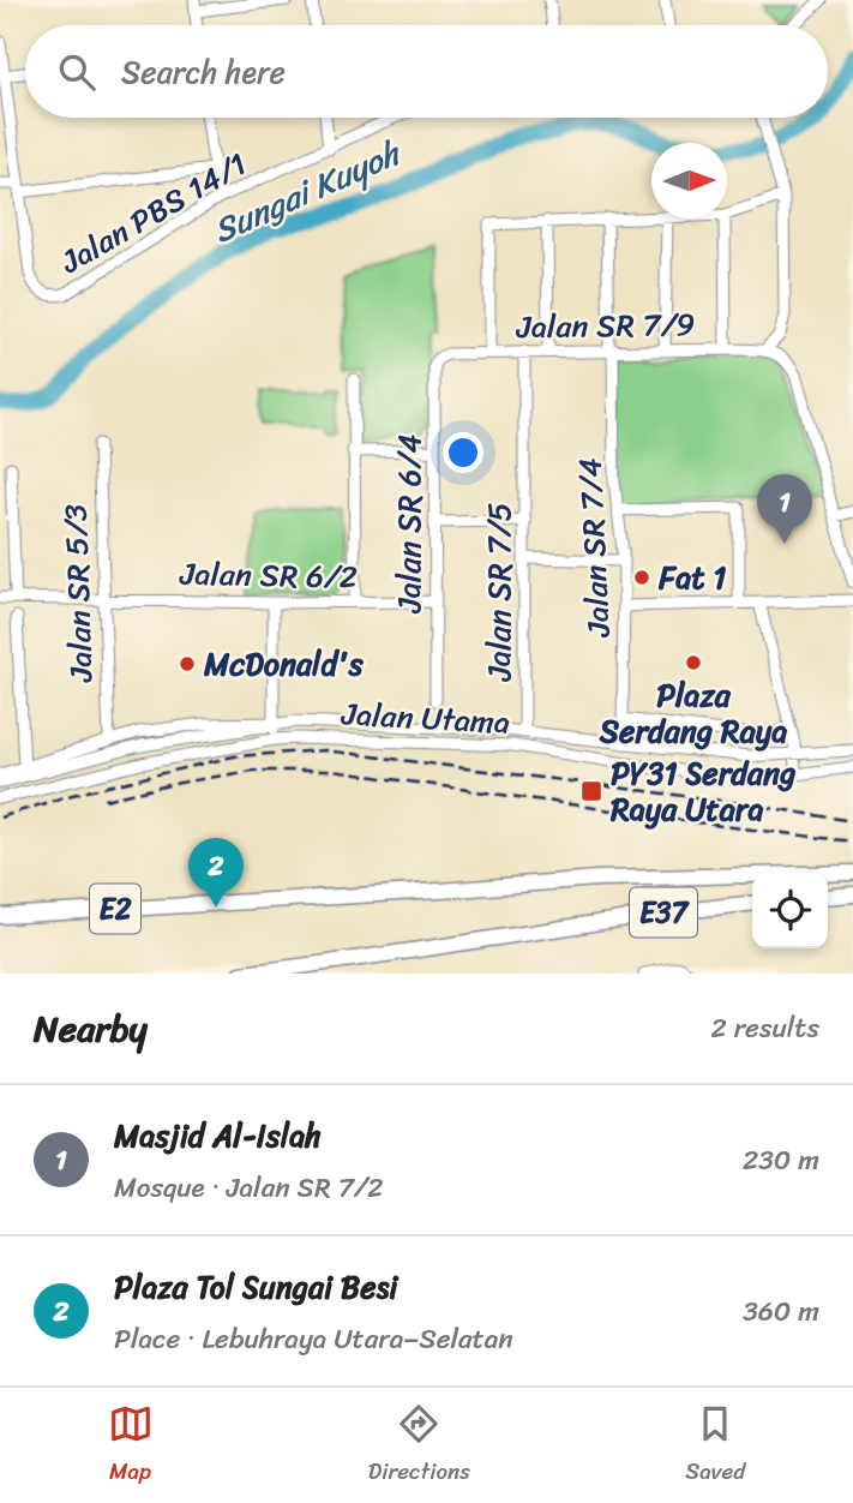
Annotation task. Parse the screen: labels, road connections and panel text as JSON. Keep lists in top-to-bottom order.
{
  "streets": {
    "highway": ["E2", "E37"],
    "street": [
      "Jalan PBS 14/1",
      "Jalan SR 7/9",
      "Jalan SR 6/4",
      "Jalan SR 7/4",
      "Jalan SR 6/2",
      "Jalan SR 7/5",
      "Jalan SR 5/3",
      "Jalan Utama"
    ]
  },
  "crossings": [
    ["Jalan SR 7/9", "Jalan SR 6/4"],
    ["Jalan SR 7/9", "Jalan SR 7/4"],
    ["Jalan SR 7/9", "Jalan SR 7/5"],
    ["Jalan SR 6/4", "Jalan SR 6/2"],
    ["Jalan SR 7/4", "Jalan Utama"],
    ["Jalan SR 6/2", "Jalan SR 5/3"],
    ["Jalan SR 7/5", "Jalan Utama"],
    ["E2", "E37"]
  ],
  "water": ["Sungai Kuyoh"],
  "places": {
    "other": ["Fat 1", "Plaza Serdang Raya", "McDonald's"],
    "transit": ["PY31 Serdang Raya Utara"]
  },
  "north": "right",
  "page": {
    "search": "Search here",
    "pins": ["1", "2"],
    "heading": ["Nearby", "2 results"],
    "list": [
      {
        "mark": "1",
        "name": "Masjid Al-Islah",
        "note": "Mosque · Jalan SR 7/2",
        "value": "230 m"
      },
      {
        "mark": "2",
        "name": "Plaza Tol Sungai Besi",
        "note": "Place · Lebuhraya Utara–Selatan",
        "value": "360 m"
      }
    ],
    "nav": ["Map", "Directions", "Saved"]
  }
}
